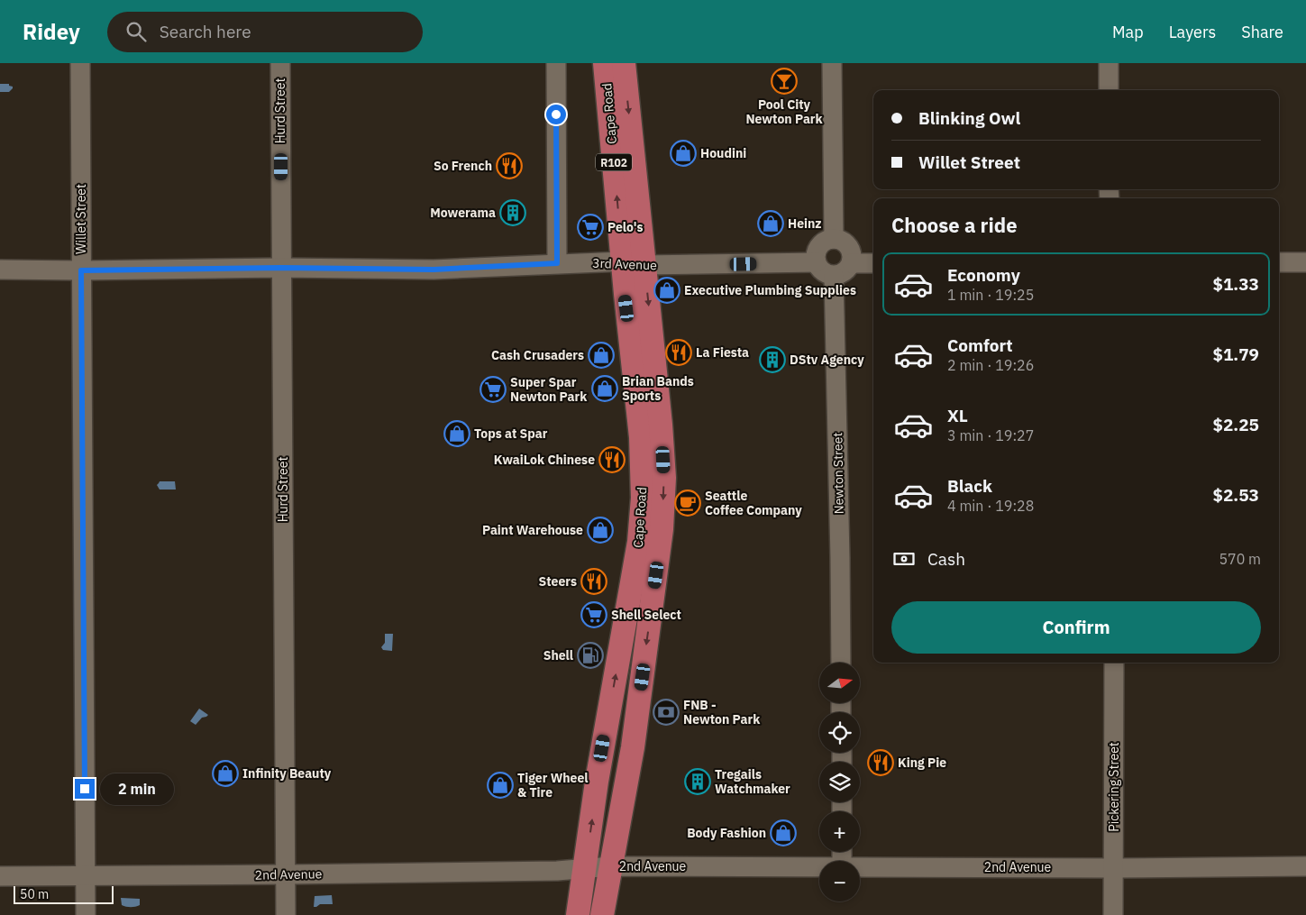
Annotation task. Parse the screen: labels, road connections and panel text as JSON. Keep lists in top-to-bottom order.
{
  "streets": {
    "main road": ["Cape Road", "R102"],
    "street": [
      "Hurd Street",
      "Willet Street",
      "3rd Avenue",
      "Newton Street",
      "Pickering Street",
      "2nd Avenue"
    ]
  },
  "crossings": [
    ["Hurd Street", "3rd Avenue"],
    ["Hurd Street", "2nd Avenue"],
    ["Cape Road", "3rd Avenue"],
    ["Cape Road", "2nd Avenue"],
    ["Willet Street", "3rd Avenue"],
    ["Willet Street", "2nd Avenue"],
    ["3rd Avenue", "Newton Street"],
    ["Pickering Street", "2nd Avenue"]
  ],
  "places": {
    "bar": ["Pool City Newton Park"],
    "shop": [
      "Houdini",
      "Heinz",
      "Executive Plumbing Supplies",
      "Cash Crusaders",
      "Brian Bands Sports",
      "Tops at Spar",
      "Paint Warehouse",
      "Infinity Beauty",
      "Tiger Wheel & Tire",
      "Body Fashion"
    ],
    "restaurant": [
      "So French",
      "La Fiesta",
      "KwaiLok Chinese",
      "Steers",
      "King Pie"
    ],
    "building": ["Mowerama", "DStv Agency", "Tregails Watchmaker"],
    "supermarket": ["Pelo's", "Super Spar Newton Park", "Shell Select"],
    "cafe": ["Seattle Coffee Company"],
    "fuel station": ["Shell"],
    "bank": ["FNB - Newton Park"]
  },
  "scale_bar": "50 m",
  "north": "right",
  "page": {
    "header": "Ridey",
    "search": "Search here",
    "nav": ["Map", "Layers", "Share"],
    "banner": ["Blinking Owl", "Willet Street"],
    "heading": "Choose a ride",
    "list": [
      {
        "name": "Economy",
        "note": "1 min · 19:25",
        "value": "$1.33"
      },
      {
        "name": "Comfort",
        "note": "2 min · 19:26",
        "value": "$1.79"
      },
      {
        "name": "XL",
        "note": "3 min · 19:27",
        "value": "$2.25"
      },
      {
        "name": "Black",
        "note": "4 min · 19:28",
        "value": "$2.53"
      }
    ],
    "pay": ["Cash", "570 m"],
    "buttons": "Confirm",
    "map_buttons": ["+", "−"],
    "bubble": "2 min",
    "scale": "50 m"
  }
}
